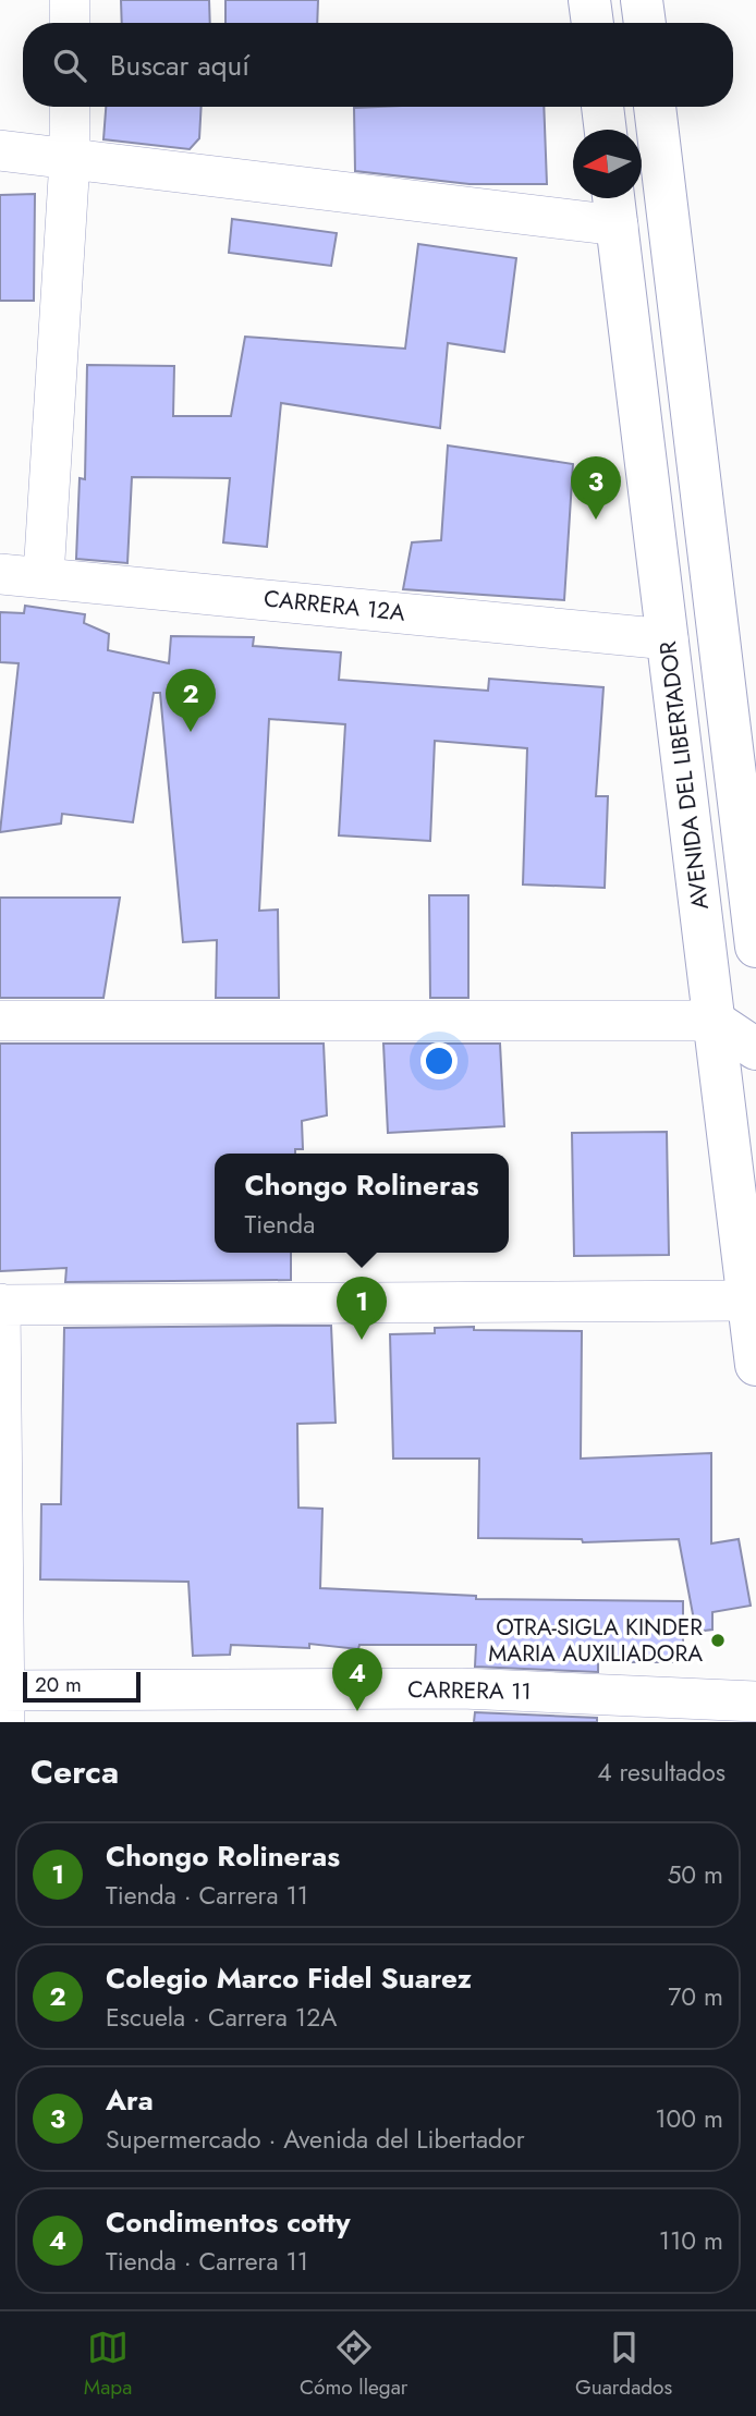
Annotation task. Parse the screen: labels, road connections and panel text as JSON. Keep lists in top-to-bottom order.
{
  "streets": {
    "main road": ["AVENIDA DEL LIBERTADOR"],
    "street": ["CARRERA 12A", "CARRERA 11"]
  },
  "crossings": [
    ["CARRERA 12A", "AVENIDA DEL LIBERTADOR"]
  ],
  "places": ["OTRA-SIGLA KINDER MARIA AUXILIADORA"],
  "scale_bar": "20 m",
  "north": "left",
  "page": {
    "search": "Buscar aquí",
    "pins": [
      "3",
      "2",
      "1",
      "4"
    ],
    "popup": ["Chongo Rolineras", "Tienda"],
    "scale": "20 m",
    "heading": ["Cerca", "4 resultados"],
    "list": [
      {
        "mark": "1",
        "name": "Chongo Rolineras",
        "note": "Tienda · Carrera 11",
        "value": "50 m"
      },
      {
        "mark": "2",
        "name": "Colegio Marco Fidel Suarez",
        "note": "Escuela · Carrera 12A",
        "value": "70 m"
      },
      {
        "mark": "3",
        "name": "Ara",
        "note": "Supermercado · Avenida del Libertador",
        "value": "100 m"
      },
      {
        "mark": "4",
        "name": "Condimentos cotty",
        "note": "Tienda · Carrera 11",
        "value": "110 m"
      }
    ],
    "nav": ["Mapa", "Cómo llegar", "Guardados"]
  }
}
